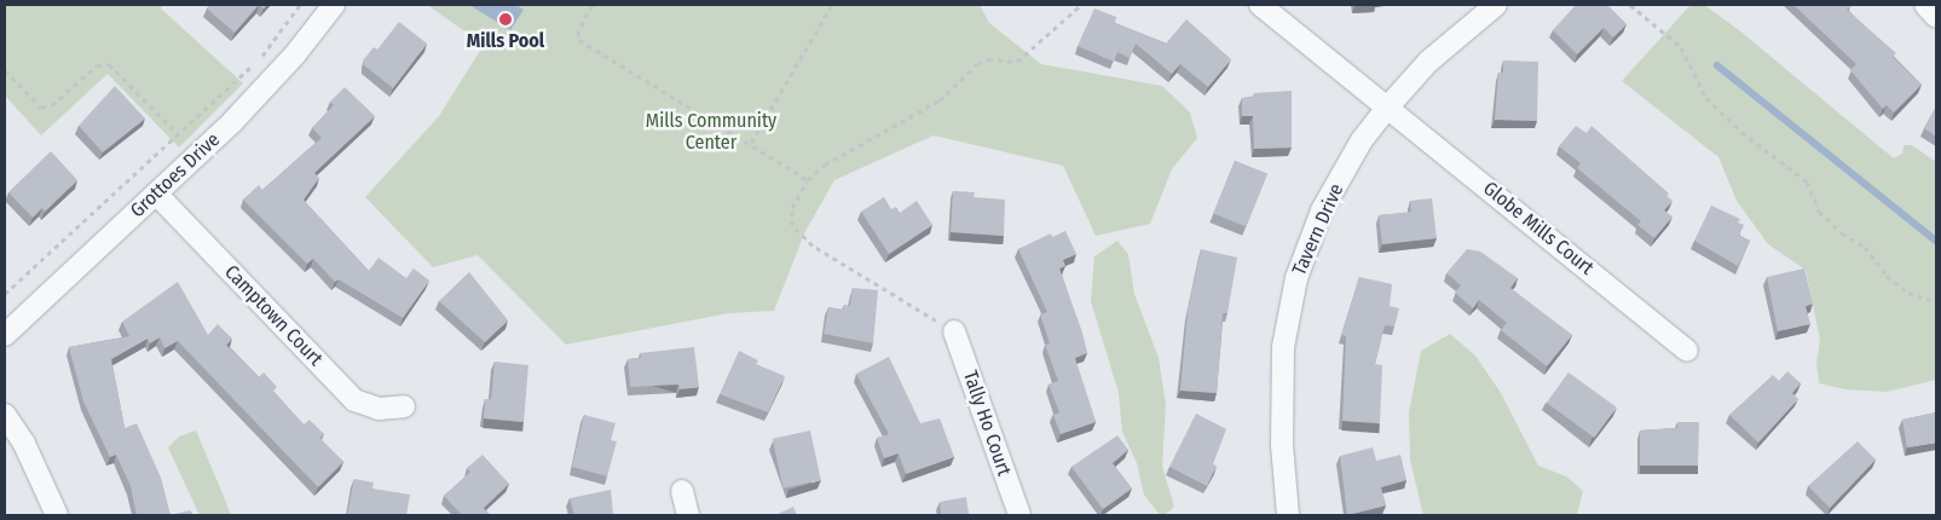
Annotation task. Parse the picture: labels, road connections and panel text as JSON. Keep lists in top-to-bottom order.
{
  "streets": {
    "street": [
      "Grottoes Drive",
      "Globe Mills Court",
      "Tavern Drive",
      "Camptown Court",
      "Tally Ho Court"
    ]
  },
  "crossings": [
    ["Grottoes Drive", "Camptown Court"],
    ["Globe Mills Court", "Tavern Drive"]
  ],
  "parks": ["Mills Community Center"],
  "places": ["Mills Pool"]
}
